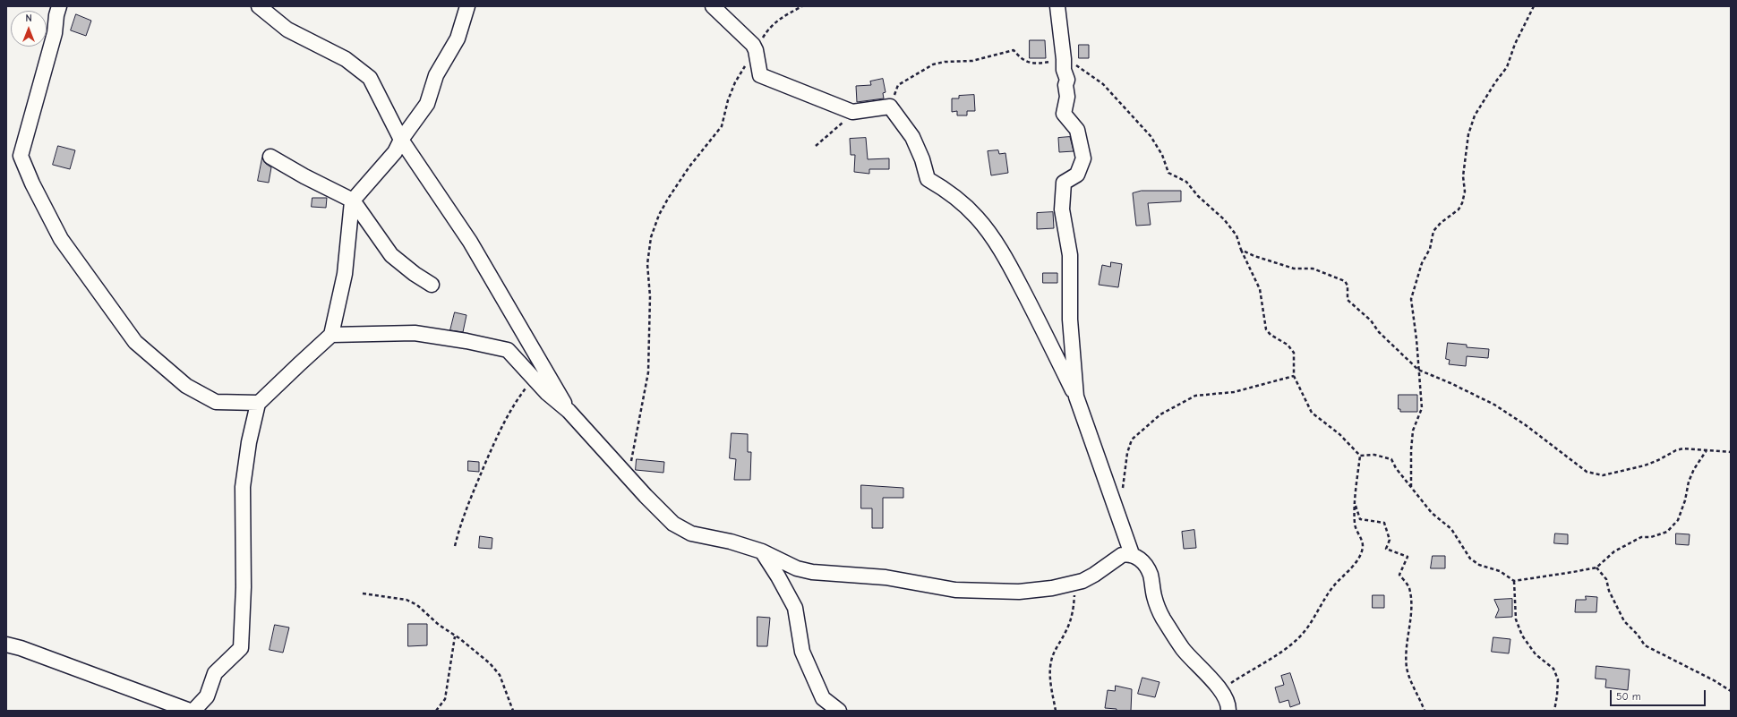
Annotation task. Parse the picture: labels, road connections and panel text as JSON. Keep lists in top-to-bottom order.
{
  "scale_bar": "50 m",
  "north": "top"
}
